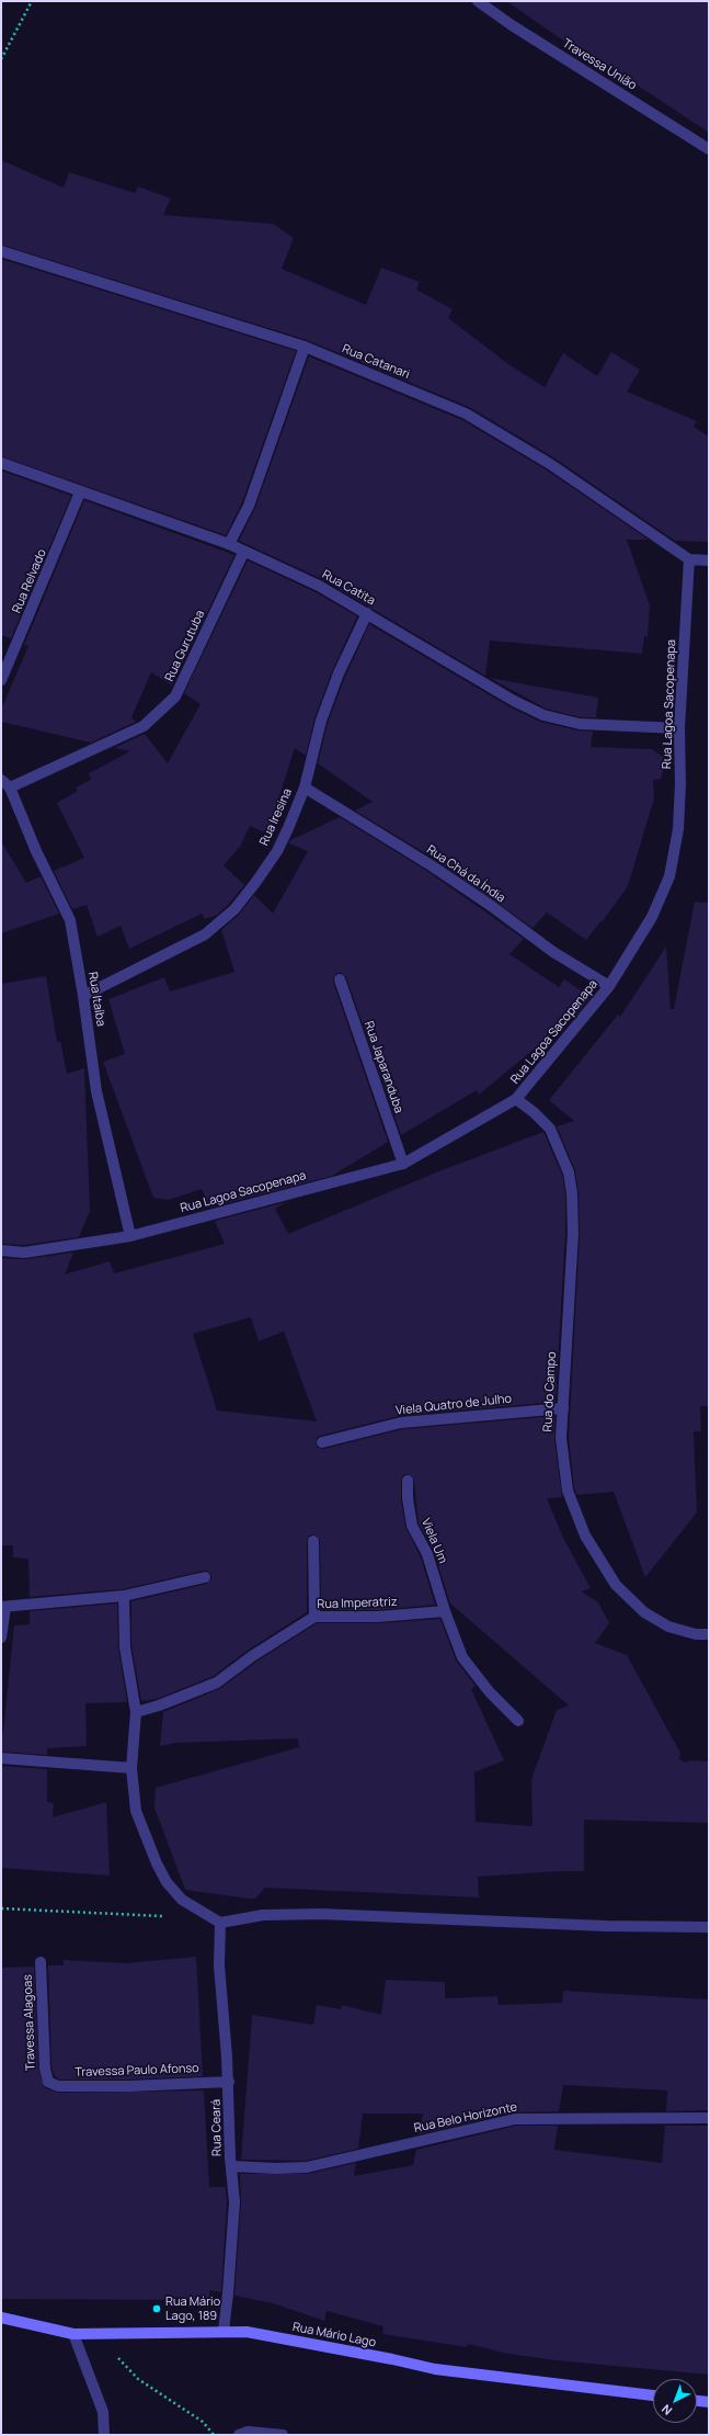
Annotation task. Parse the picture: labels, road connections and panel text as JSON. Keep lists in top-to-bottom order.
{
  "streets": {
    "street": [
      "Travessa União",
      "Rua Catanari",
      "Rua Relvado",
      "Rua Catita",
      "Rua Gurutuba",
      "Rua Lagoa Sacopenapa",
      "Rua Iresina",
      "Rua Chá da Índia",
      "Rua Itaíba",
      "Rua Japaranduba",
      "Rua do Campo",
      "Viela Quatro de Julho",
      "Viela Um",
      "Rua Imperatriz",
      "Travessa Alagoas",
      "Travessa Paulo Afonso",
      "Rua Belo Horizonte",
      "Rua Ceará",
      "Rua Mário Lago"
    ]
  },
  "crossings": [
    ["Rua Catanari", "Rua Lagoa Sacopenapa"],
    ["Rua Relvado", "Rua Catita"],
    ["Rua Catita", "Rua Gurutuba"],
    ["Rua Catita", "Rua Lagoa Sacopenapa"],
    ["Rua Catita", "Rua Iresina"],
    ["Rua Gurutuba", "Rua Itaíba"],
    ["Rua Lagoa Sacopenapa", "Rua Chá da Índia"],
    ["Rua Lagoa Sacopenapa", "Rua Itaíba"],
    ["Rua Lagoa Sacopenapa", "Rua Japaranduba"],
    ["Rua Lagoa Sacopenapa", "Rua do Campo"],
    ["Rua Iresina", "Rua Chá da Índia"],
    ["Rua Iresina", "Rua Itaíba"],
    ["Rua do Campo", "Viela Quatro de Julho"],
    ["Viela Um", "Rua Imperatriz"],
    ["Travessa Alagoas", "Travessa Paulo Afonso"],
    ["Travessa Paulo Afonso", "Rua Ceará"],
    ["Rua Belo Horizonte", "Rua Ceará"],
    ["Rua Ceará", "Rua Mário Lago"]
  ],
  "places": ["Rua Mário Lago, 189"],
  "north": "bottom left"
}
